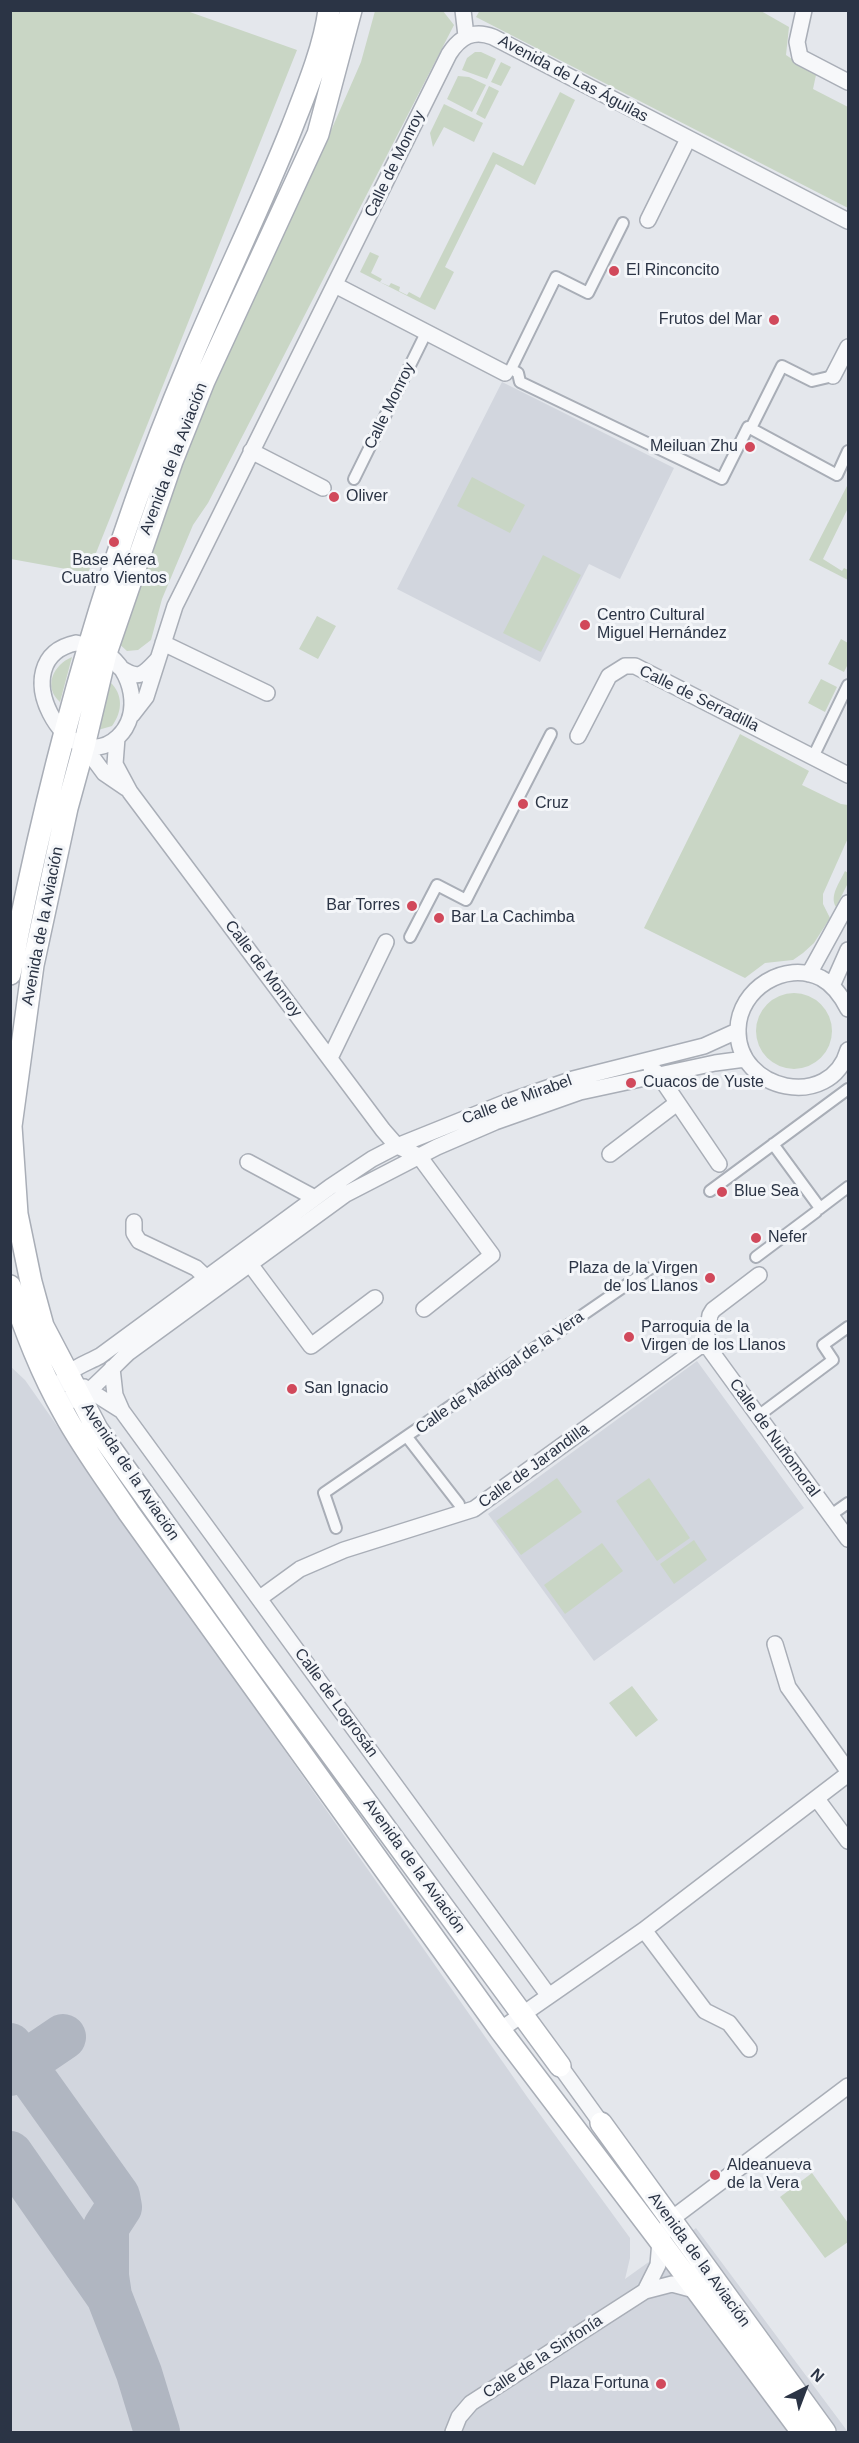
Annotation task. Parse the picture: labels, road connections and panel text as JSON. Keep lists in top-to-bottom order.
{
  "streets": {
    "main road": ["Avenida de la Aviación"],
    "street": [
      "Avenida de Las Águilas",
      "Calle de Monroy",
      "Calle Monroy",
      "Calle de Serradilla",
      "Calle de Mirabel",
      "Calle de Madrigal de la Vera",
      "Calle de Nuñomoral",
      "Calle de Jarandilla",
      "Calle de Logrosán",
      "Calle de la Sinfonía"
    ]
  },
  "crossings": [
    ["Avenida de Las Águilas", "Calle de Monroy"],
    ["Calle de Monroy", "Avenida de la Aviación"],
    ["Calle de Monroy", "Calle de Mirabel"],
    ["Avenida de la Aviación", "Calle de Mirabel"],
    ["Avenida de la Aviación", "Calle de Logrosán"],
    ["Avenida de la Aviación", "Calle de la Sinfonía"],
    ["Calle de Mirabel", "Calle de Logrosán"],
    ["Calle de Nuñomoral", "Calle de Jarandilla"],
    ["Calle de Jarandilla", "Calle de Logrosán"]
  ],
  "places": [
    "El Rinconcito",
    "Frutos del Mar",
    "Meiluan Zhu",
    "Oliver",
    "Base Aérea Cuatro Vientos",
    "Centro Cultural Miguel Hernández",
    "Cruz",
    "Bar Torres",
    "Bar La Cachimba",
    "Cuacos de Yuste",
    "Blue Sea",
    "Nefer",
    "Plaza de la Virgen de los Llanos",
    "Parroquia de la Virgen de los Llanos",
    "San Ignacio",
    "Aldeanueva de la Vera",
    "Plaza Fortuna"
  ],
  "north": "top right"
}
